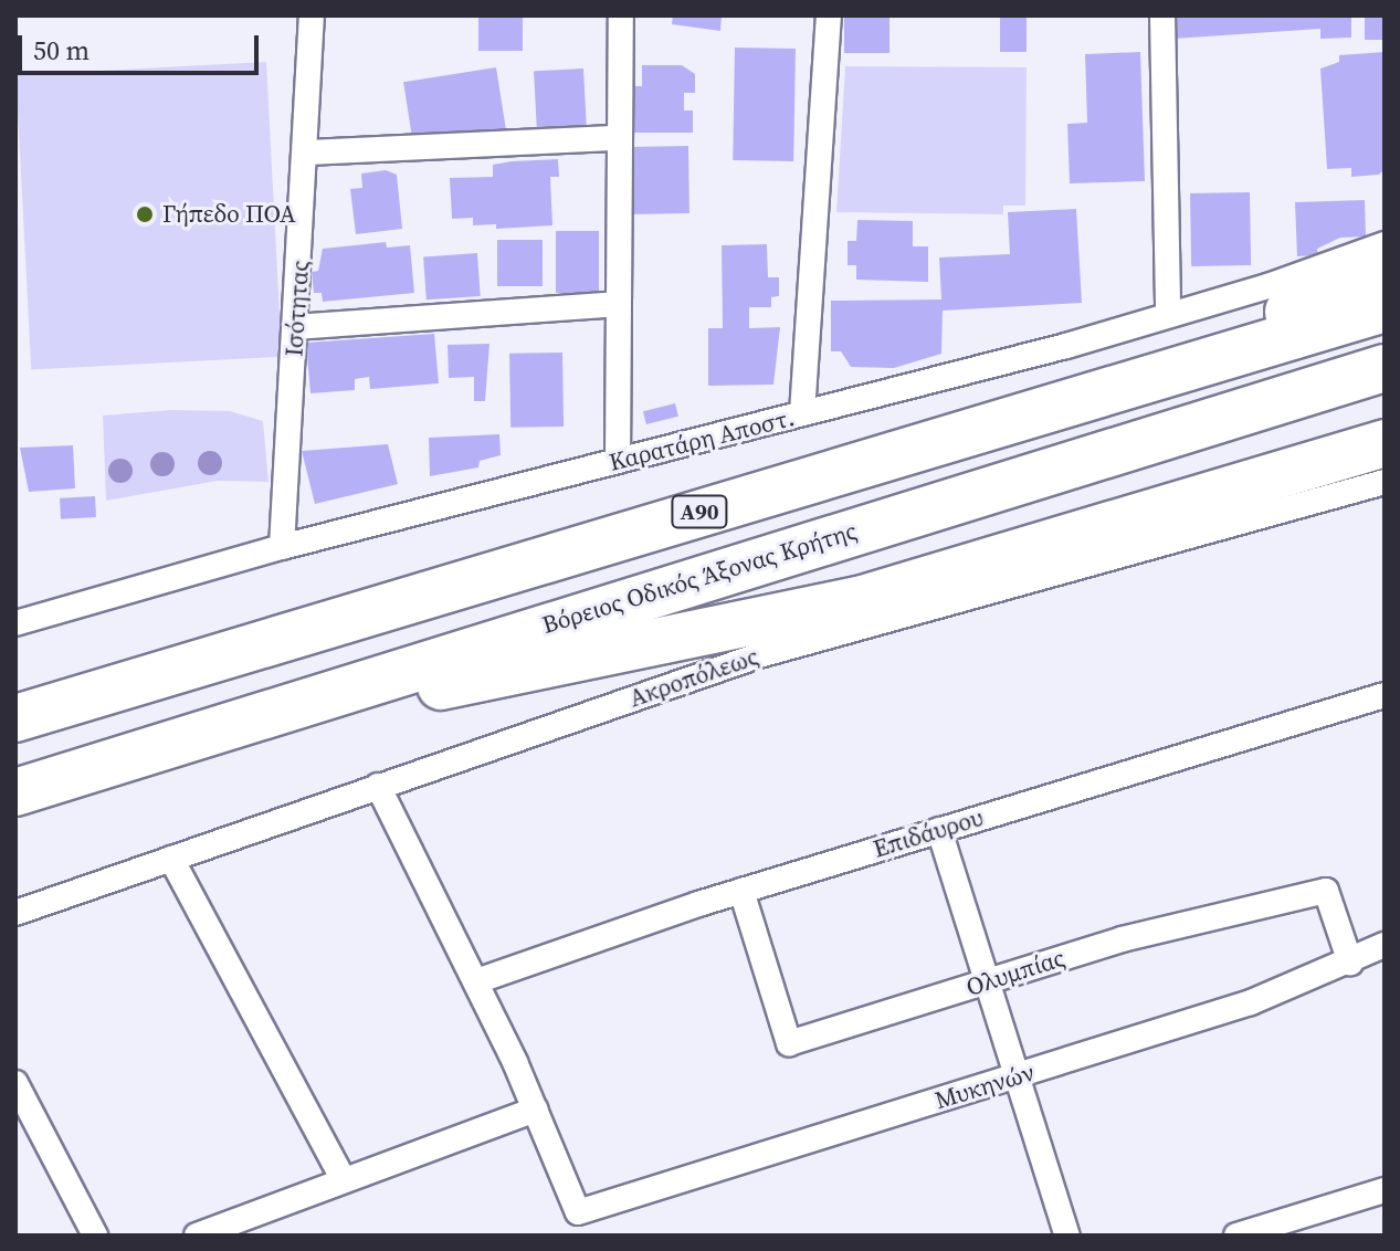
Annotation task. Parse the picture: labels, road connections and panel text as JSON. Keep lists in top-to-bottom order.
{
  "streets": {
    "highway": ["Α90", "Βόρειος Οδικός Άξονας Κρήτης"],
    "street": [
      "Ισότητας",
      "Καρατάρη Αποστ.",
      "Ακροπόλεως",
      "Επιδάυρου",
      "Ολυμπίας",
      "Μυκηνών"
    ]
  },
  "crossings": [
    ["Ισότητας", "Καρατάρη Αποστ."],
    ["Επιδάυρου", "Ολυμπίας"],
    ["Ολυμπίας", "Μυκηνών"]
  ],
  "places": ["Γήπεδο ΠΟΑ"],
  "scale_bar": "50 m"
}
